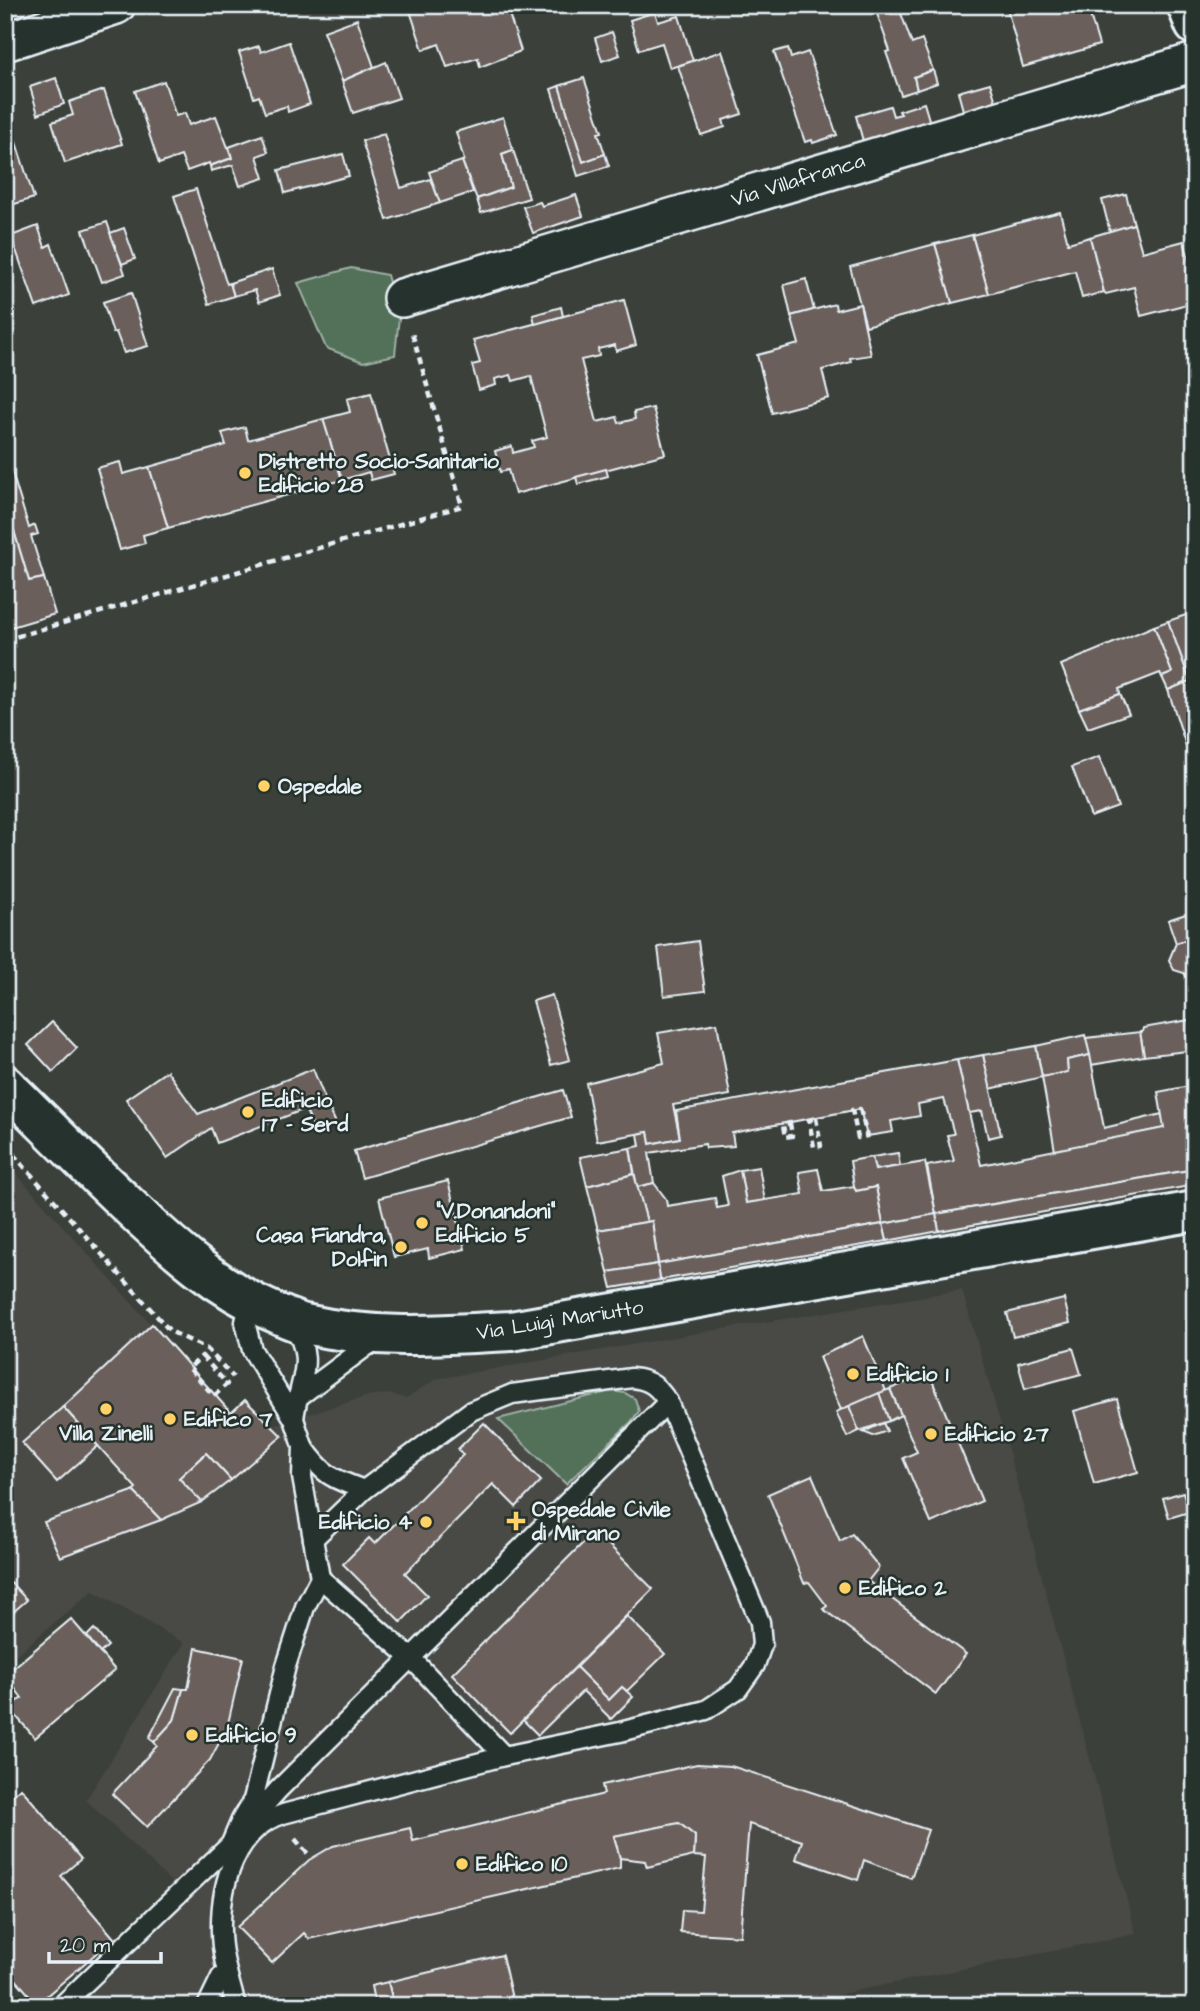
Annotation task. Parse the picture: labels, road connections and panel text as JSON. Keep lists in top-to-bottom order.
{
  "streets": {
    "main road": ["Via Luigi Mariutto"],
    "street": ["Via Villafranca"]
  },
  "places": {
    "other": [
      "Distretto Socio-Sanitario Edificio 28",
      "Ospedale",
      "Edificio 17 - Serd",
      "\"V.Donandoni\" Edificio 5",
      "Casa Fiandra, Dolfin",
      "Edificio 1",
      "Villa Zinelli",
      "Edifico 7",
      "Edificio 27",
      "Edificio 4",
      "Edifico 2",
      "Edificio 9",
      "Edifico 10"
    ],
    "health": ["Ospedale Civile di Mirano"]
  },
  "scale_bar": "20 m"
}
